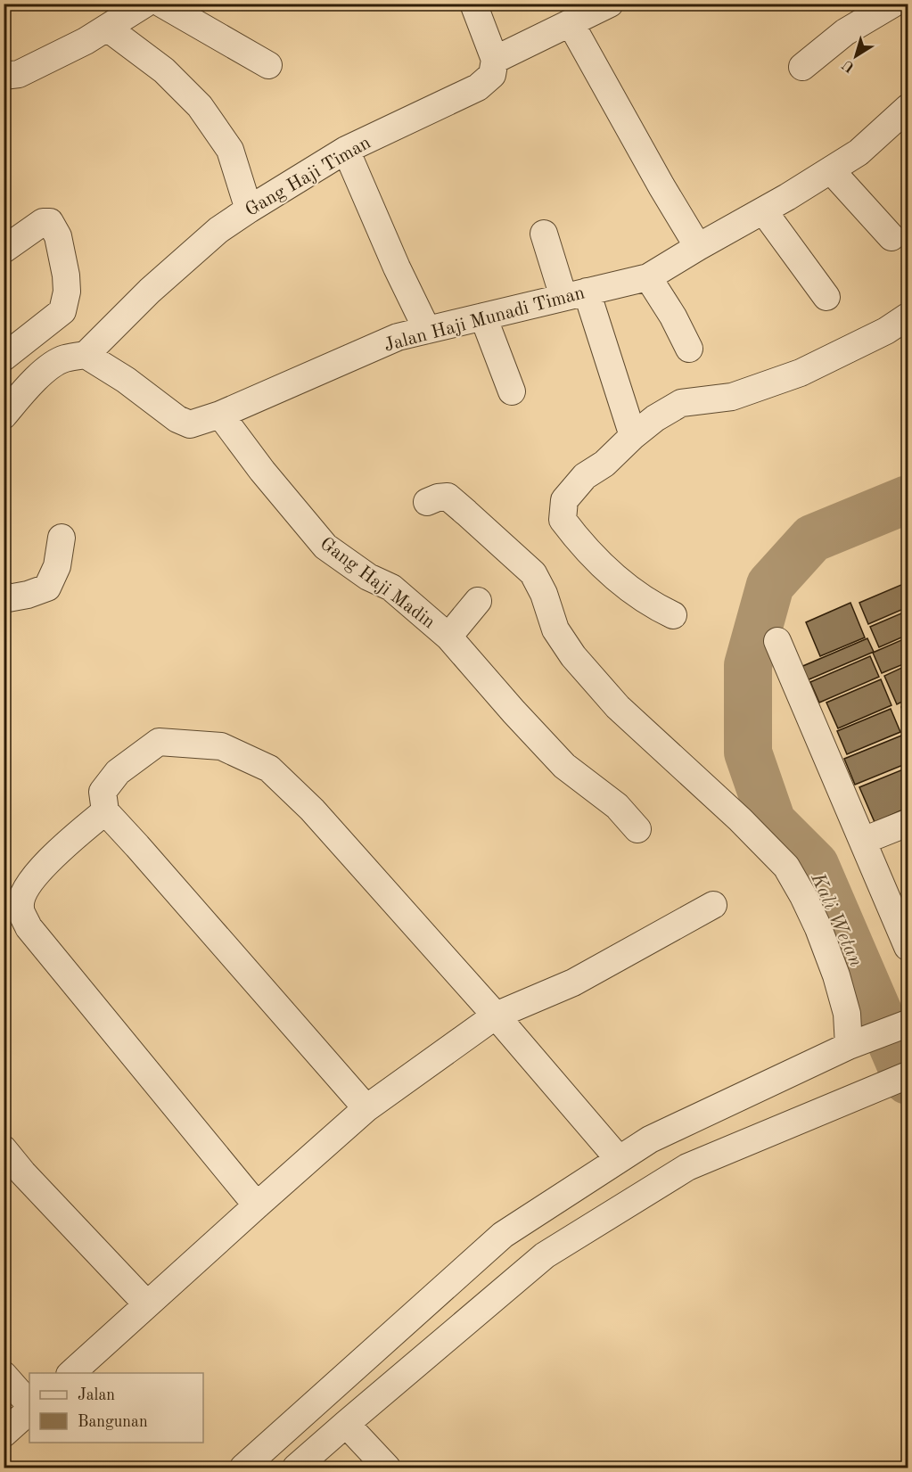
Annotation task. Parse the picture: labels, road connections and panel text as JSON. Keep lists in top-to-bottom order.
{
  "streets": {
    "street": ["Gang Haji Timan", "Jalan Haji Munadi Timan", "Gang Haji Madin"]
  },
  "crossings": [
    ["Gang Haji Timan", "Jalan Haji Munadi Timan"],
    ["Jalan Haji Munadi Timan", "Gang Haji Madin"]
  ],
  "water": ["Kali Wetan"],
  "legend": ["Jalan", "Bangunan"],
  "north": "bottom left"
}
